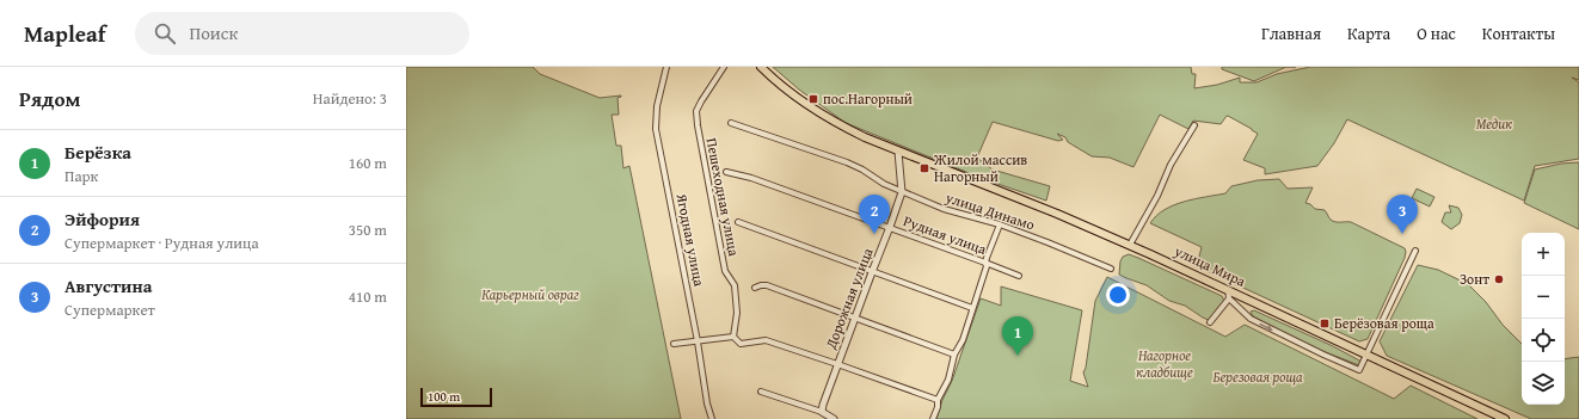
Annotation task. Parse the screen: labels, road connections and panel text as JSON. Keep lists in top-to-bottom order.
{
  "streets": {
    "main road": ["улица Мира"],
    "street": [
      "Пешеходная улица",
      "улица Динамо",
      "Рудная улица",
      "Ягодная улица",
      "Дорожная улица"
    ]
  },
  "crossings": [
    ["улица Динамо", "Дорожная улица"],
    ["Рудная улица", "Дорожная улица"],
    ["улица Мира", "Дорожная улица"]
  ],
  "parks": [
    "Медик",
    "Карьерный овраг",
    "Нагорное кладбище",
    "Березовая роща"
  ],
  "places": {
    "transit": ["пос.Нагорный", "Жилой массив Нагорный", "Берёзовая роща"],
    "other": ["Зонт"]
  },
  "scale_bar": "100 m",
  "page": {
    "header": "Mapleaf",
    "search": "Поиск",
    "nav": [
      "Главная",
      "Карта",
      "О нас",
      "Контакты"
    ],
    "heading": ["Рядом", "Найдено: 3"],
    "list": [
      {
        "mark": "1",
        "name": "Берёзка",
        "note": "Парк",
        "value": "160 m"
      },
      {
        "mark": "2",
        "name": "Эйфория",
        "note": "Супермаркет · Рудная улица",
        "value": "350 m"
      },
      {
        "mark": "3",
        "name": "Августина",
        "note": "Супермаркет",
        "value": "410 m"
      }
    ],
    "pins": ["2", "3", "1"],
    "map_buttons": ["+", "−"],
    "scale": "100 m"
  }
}
